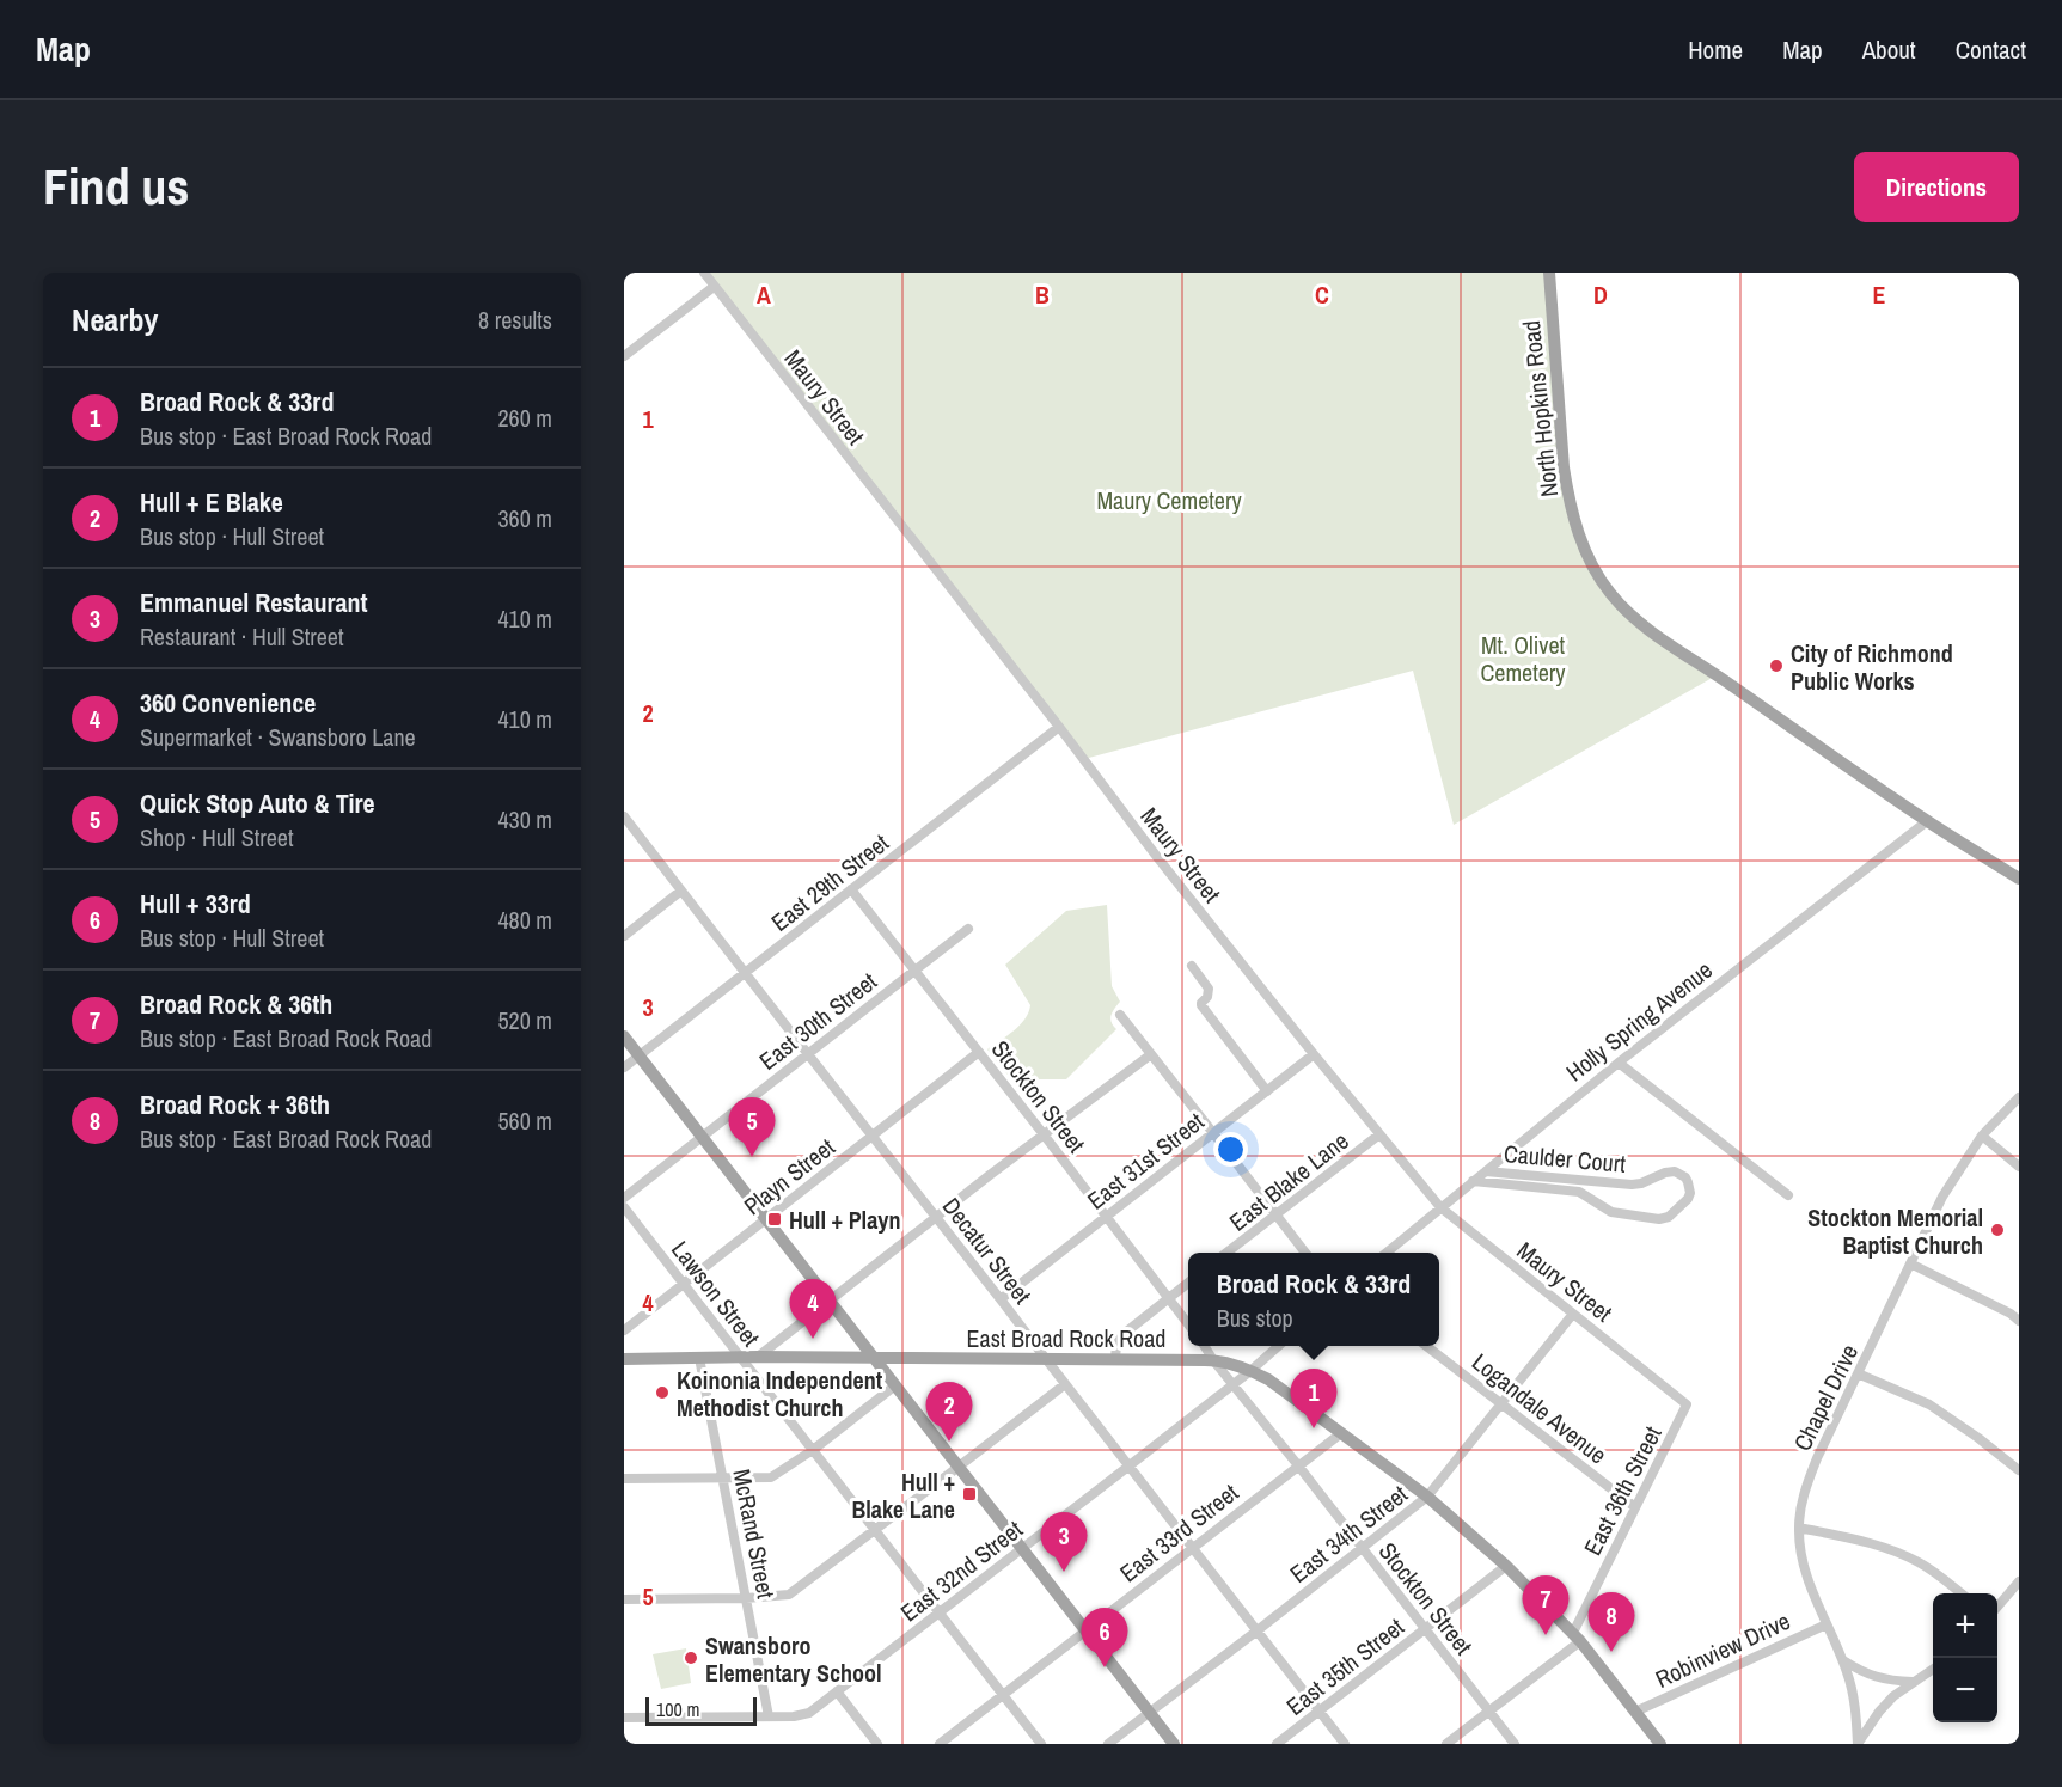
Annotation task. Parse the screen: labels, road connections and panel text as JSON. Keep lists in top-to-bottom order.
{
  "streets": {
    "main road": ["North Hopkins Road", "East Broad Rock Road"],
    "street": [
      "Maury Street",
      "East 29th Street",
      "East 30th Street",
      "Holly Spring Avenue",
      "Stockton Street",
      "Caulder Court",
      "East 31st Street",
      "Playn Street",
      "East Blake Lane",
      "Decatur Street",
      "Lawson Street",
      "Chapel Drive",
      "Logandale Avenue",
      "East 36th Street",
      "East 33rd Street",
      "McRand Street",
      "East 34th Street",
      "East 32nd Street",
      "Robinview Drive",
      "East 35th Street"
    ]
  },
  "crossings": [
    ["Maury Street", "East 29th Street"],
    ["Maury Street", "Holly Spring Avenue"],
    ["Maury Street", "East 31st Street"],
    ["Maury Street", "East Blake Lane"],
    ["Maury Street", "East 36th Street"],
    ["Maury Street", "East 34th Street"],
    ["North Hopkins Road", "Holly Spring Avenue"],
    ["East 29th Street", "Stockton Street"],
    ["East 29th Street", "Decatur Street"],
    ["East 30th Street", "Stockton Street"],
    ["East 30th Street", "Decatur Street"],
    ["Holly Spring Avenue", "Caulder Court"],
    ["Stockton Street", "East 31st Street"],
    ["Stockton Street", "Playn Street"],
    ["Stockton Street", "East Broad Rock Road"],
    ["Stockton Street", "East 36th Street"],
    ["Stockton Street", "East 33rd Street"],
    ["Stockton Street", "East 34th Street"],
    ["Stockton Street", "East 32nd Street"],
    ["Stockton Street", "East 35th Street"],
    ["East 31st Street", "Decatur Street"],
    ["Playn Street", "Decatur Street"],
    ["Playn Street", "Lawson Street"],
    ["Decatur Street", "East Broad Rock Road"],
    ["Decatur Street", "East 33rd Street"],
    ["Decatur Street", "East 34th Street"],
    ["Decatur Street", "East 32nd Street"],
    ["Decatur Street", "East 35th Street"],
    ["Lawson Street", "East Broad Rock Road"],
    ["Lawson Street", "East 33rd Street"],
    ["Lawson Street", "East 32nd Street"],
    ["East Broad Rock Road", "East 36th Street"],
    ["East Broad Rock Road", "East 33rd Street"],
    ["East Broad Rock Road", "McRand Street"],
    ["East Broad Rock Road", "East 34th Street"],
    ["East Broad Rock Road", "East 32nd Street"],
    ["East Broad Rock Road", "Robinview Drive"],
    ["East Broad Rock Road", "East 35th Street"],
    ["Chapel Drive", "Robinview Drive"],
    ["Logandale Avenue", "East 36th Street"],
    ["Logandale Avenue", "East 34th Street"],
    ["McRand Street", "East 32nd Street"]
  ],
  "parks": ["Maury Cemetery", "Mt. Olivet Cemetery"],
  "places": {
    "other": [
      "City of Richmond Public Works",
      "Stockton Memorial Baptist Church",
      "Koinonia Independent Methodist Church",
      "Swansboro Elementary School"
    ],
    "transit": ["Hull + Playn", "Hull + Blake Lane"]
  },
  "scale_bar": "100 m",
  "page": {
    "header": "Map",
    "nav": [
      "Home",
      "Map",
      "About",
      "Contact"
    ],
    "buttons": "Directions",
    "title": "Find us",
    "heading": ["Nearby", "8 results"],
    "list": [
      {
        "mark": "1",
        "name": "Broad Rock & 33rd",
        "note": "Bus stop · East Broad Rock Road",
        "value": "260 m"
      },
      {
        "mark": "2",
        "name": "Hull + E Blake",
        "note": "Bus stop · Hull Street",
        "value": "360 m"
      },
      {
        "mark": "3",
        "name": "Emmanuel Restaurant",
        "note": "Restaurant · Hull Street",
        "value": "410 m"
      },
      {
        "mark": "4",
        "name": "360 Convenience",
        "note": "Supermarket · Swansboro Lane",
        "value": "410 m"
      },
      {
        "mark": "5",
        "name": "Quick Stop Auto & Tire",
        "note": "Shop · Hull Street",
        "value": "430 m"
      },
      {
        "mark": "6",
        "name": "Hull + 33rd",
        "note": "Bus stop · Hull Street",
        "value": "480 m"
      },
      {
        "mark": "7",
        "name": "Broad Rock & 36th",
        "note": "Bus stop · East Broad Rock Road",
        "value": "520 m"
      },
      {
        "mark": "8",
        "name": "Broad Rock + 36th",
        "note": "Bus stop · East Broad Rock Road",
        "value": "560 m"
      }
    ],
    "pins": [
      "5",
      "4",
      "1",
      "2",
      "3",
      "7",
      "8",
      "6"
    ],
    "popup": ["Broad Rock & 33rd", "Bus stop"],
    "map_buttons": ["+", "−"],
    "scale": "100 m"
  },
  "grid": {
    "columns": [
      "A",
      "B",
      "C",
      "D",
      "E"
    ],
    "rows": [
      "1",
      "2",
      "3",
      "4",
      "5"
    ]
  }
}
